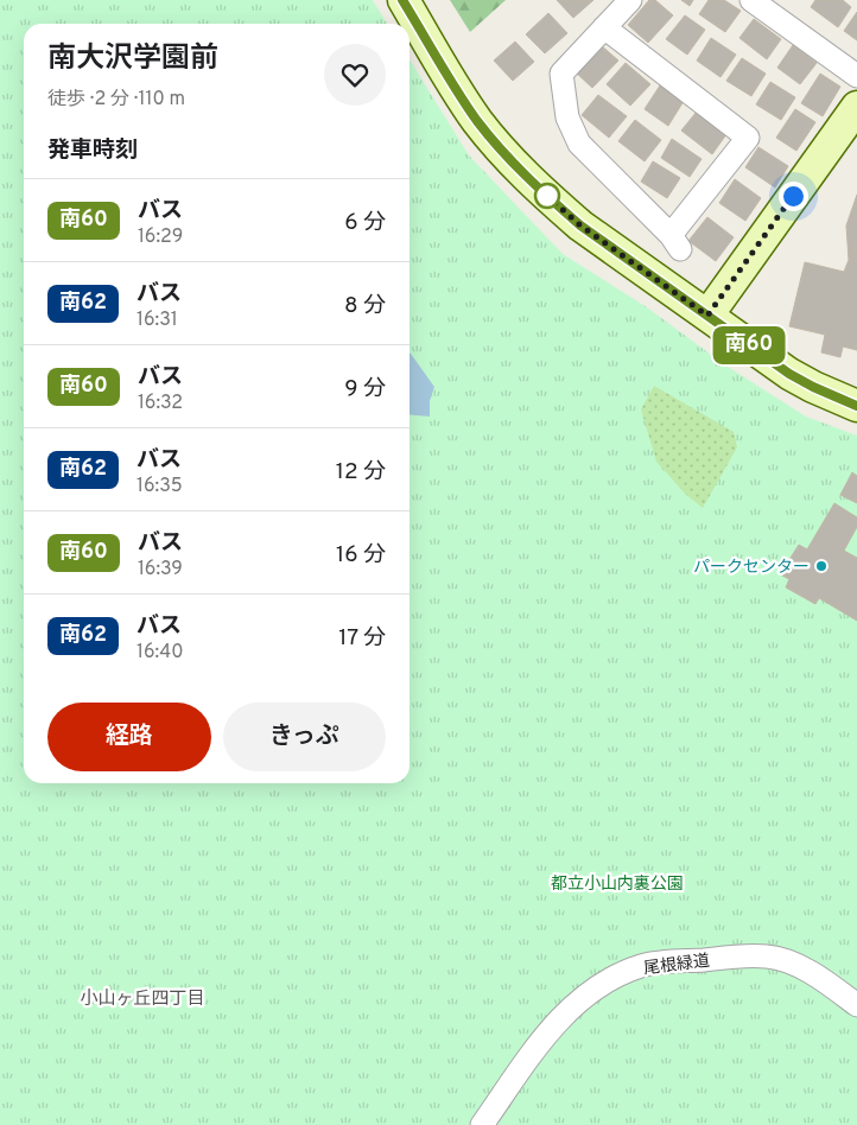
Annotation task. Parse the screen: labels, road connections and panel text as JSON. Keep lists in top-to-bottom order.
{
  "streets": {
    "street": ["尾根緑道"]
  },
  "districts": ["小山ヶ丘四丁目"],
  "parks": ["都立小山内裏公園"],
  "places": ["パークセンター"],
  "lines": ["bus line 南60"],
  "page": {
    "on_map": "南60",
    "heading": [
      ["南大沢学園前", "徒歩 · 2 分 · 110 m"],
      "発車時刻"
    ],
    "list": [
      {
        "mark": "南60",
        "name": "バス",
        "note": "16:29",
        "value": "6 分"
      },
      {
        "mark": "南62",
        "name": "バス",
        "note": "16:31",
        "value": "8 分"
      },
      {
        "mark": "南60",
        "name": "バス",
        "note": "16:32",
        "value": "9 分"
      },
      {
        "mark": "南62",
        "name": "バス",
        "note": "16:35",
        "value": "12 分"
      },
      {
        "mark": "南60",
        "name": "バス",
        "note": "16:39",
        "value": "16 分"
      },
      {
        "mark": "南62",
        "name": "バス",
        "note": "16:40",
        "value": "17 分"
      }
    ],
    "buttons": ["経路", "きっぷ"]
  }
}
